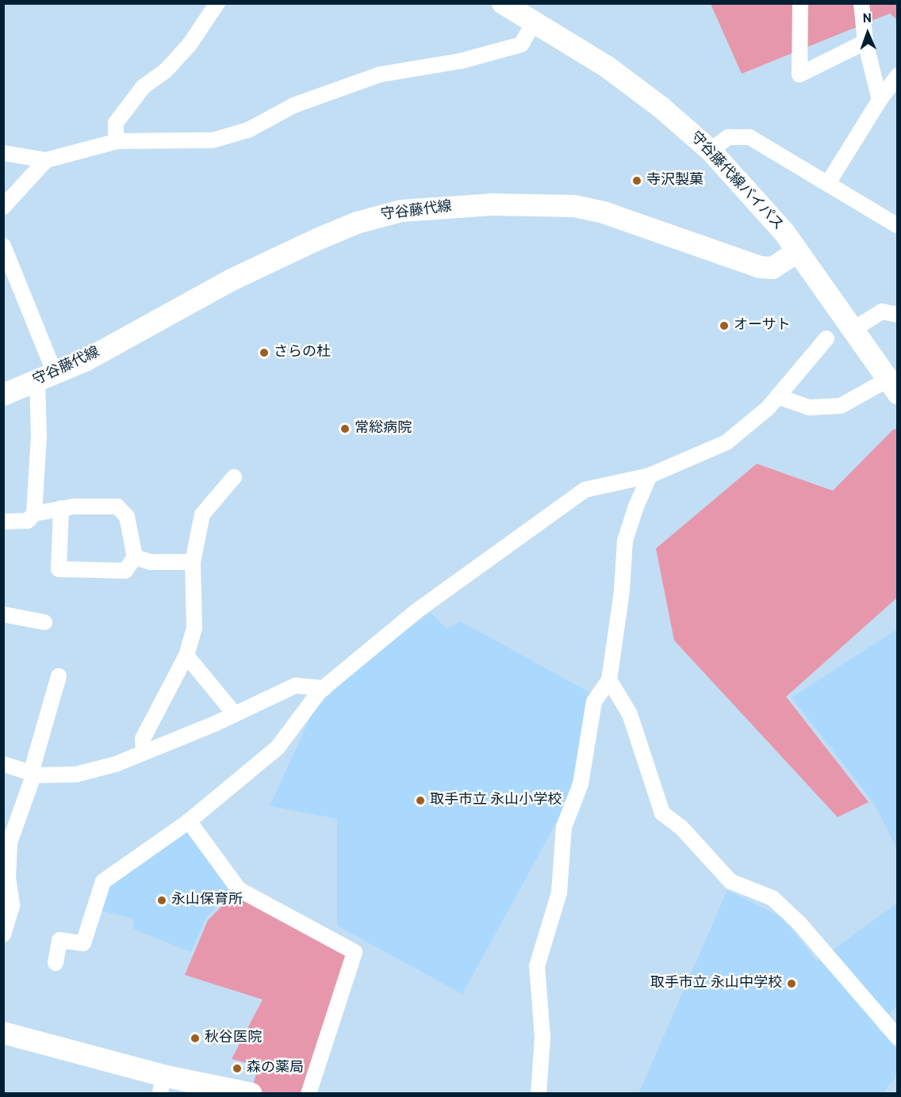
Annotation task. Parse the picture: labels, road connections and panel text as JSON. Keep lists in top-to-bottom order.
{
  "streets": {
    "main road": ["守谷藤代線バイパス", "守谷藤代線"]
  },
  "crossings": [
    ["守谷藤代線バイパス", "守谷藤代線"]
  ],
  "places": [
    "寺沢製菓",
    "オーサト",
    "さらの杜",
    "常総病院",
    "取手市立 永山小学校",
    "永山保育所",
    "取手市立 永山中学校",
    "秋谷医院",
    "森の薬局"
  ],
  "north": "top"
}
